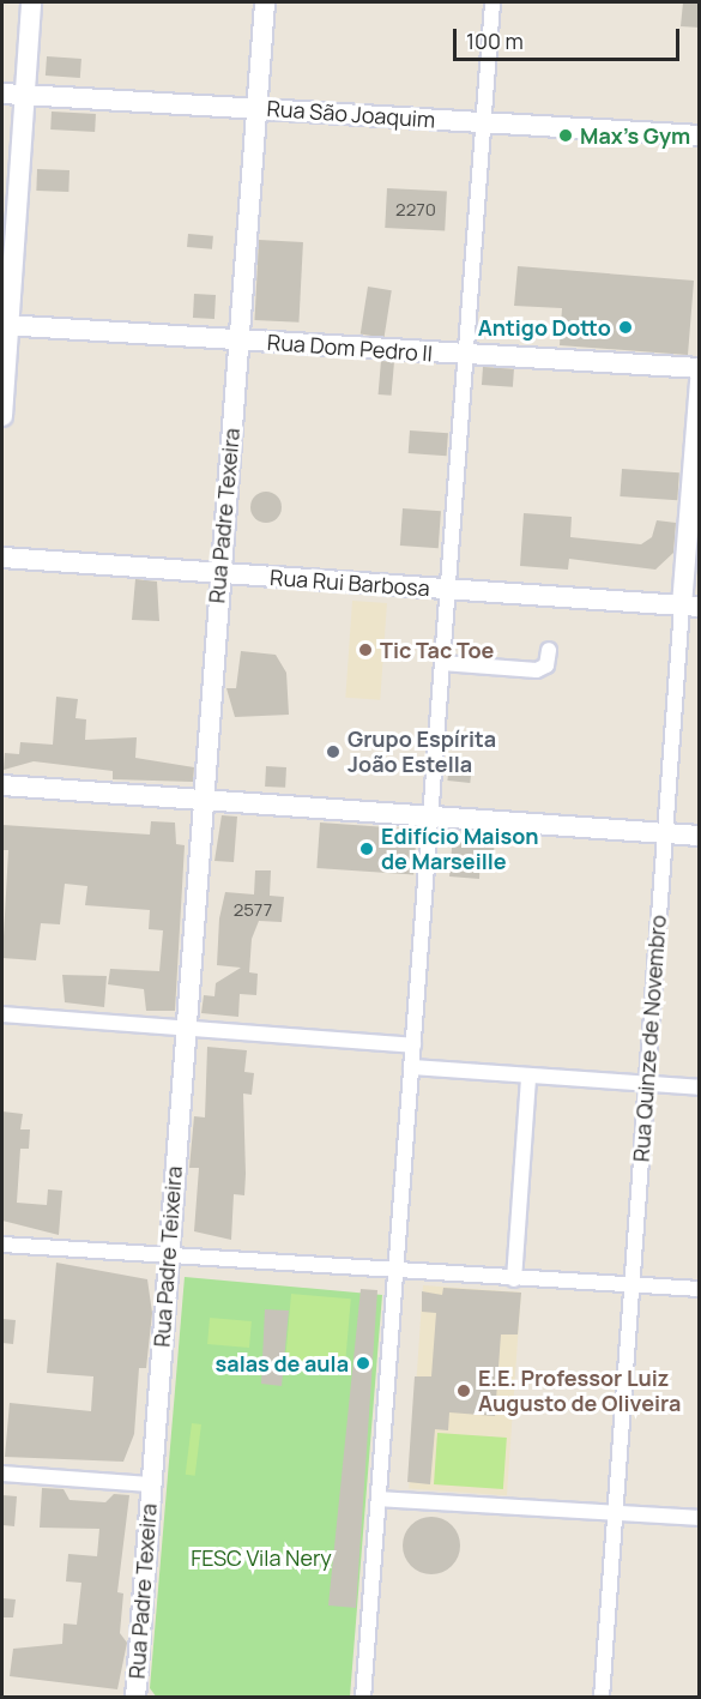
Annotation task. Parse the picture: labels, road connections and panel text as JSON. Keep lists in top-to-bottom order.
{
  "streets": {
    "main road": [
      "Rua São Joaquim",
      "Rua Dom Pedro II",
      "Rua Padre Texeira",
      "Rua Rui Barbosa",
      "Rua Quinze de Novembro",
      "Rua Padre Teixeira"
    ]
  },
  "crossings": [
    ["Rua São Joaquim", "Rua Padre Texeira"],
    ["Rua Dom Pedro II", "Rua Padre Texeira"],
    ["Rua Padre Texeira", "Rua Rui Barbosa"],
    ["Rua Padre Texeira", "Rua Padre Teixeira"],
    ["Rua Rui Barbosa", "Rua Quinze de Novembro"]
  ],
  "parks": ["FESC Vila Nery"],
  "places": [
    "Max's Gym",
    "Antigo Dotto",
    "Tic Tac Toe",
    "Grupo Espírita João Estella",
    "Edifício Maison de Marseille",
    "salas de aula",
    "E.E. Professor Luiz Augusto de Oliveira"
  ],
  "house_numbers": ["2270", "2577"],
  "scale_bar": "100 m"
}
